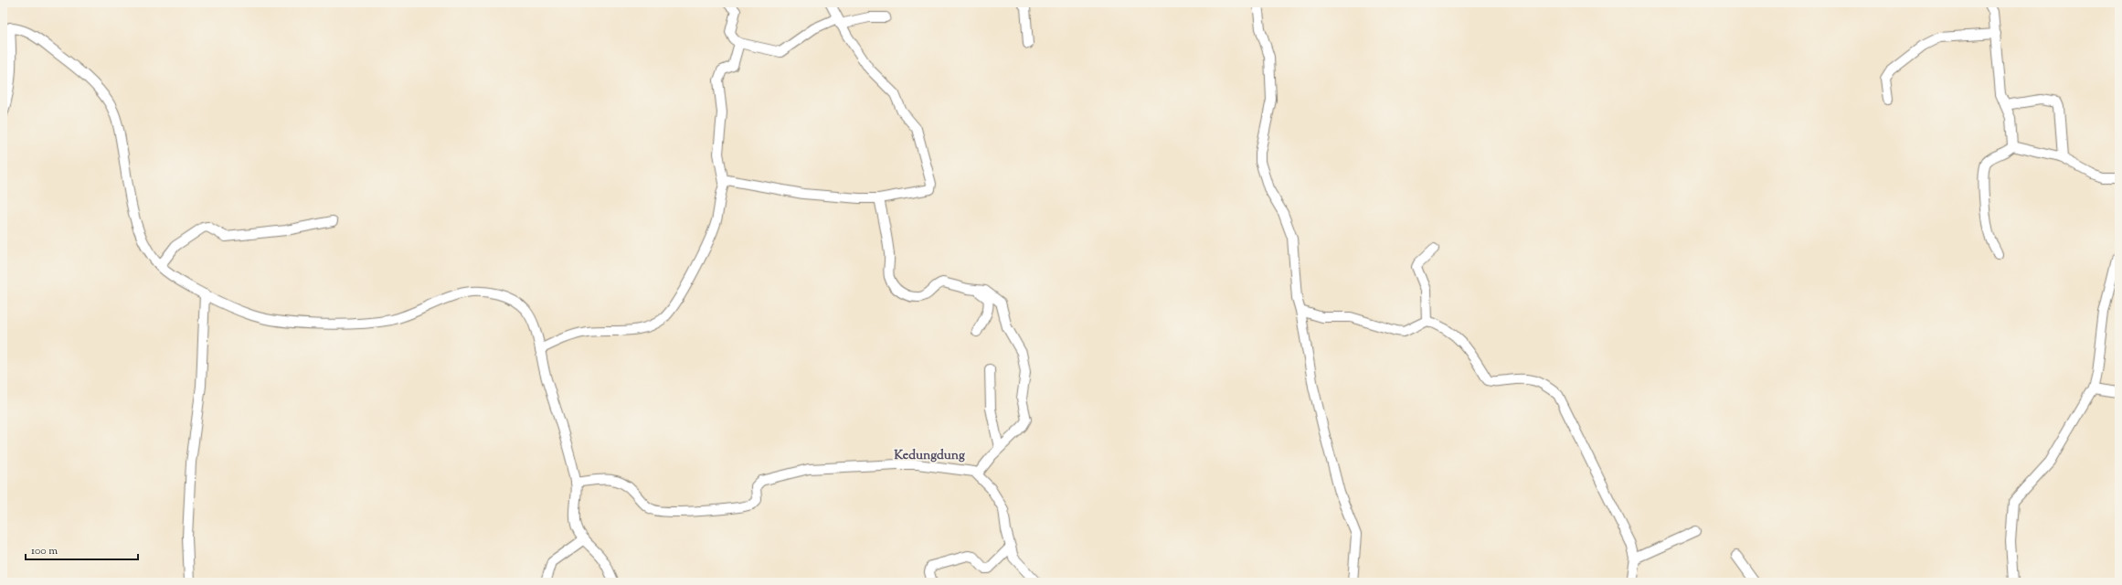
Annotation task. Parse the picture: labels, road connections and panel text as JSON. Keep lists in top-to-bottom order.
{
  "districts": ["Kedungdung"],
  "scale_bar": "100 m"
}
